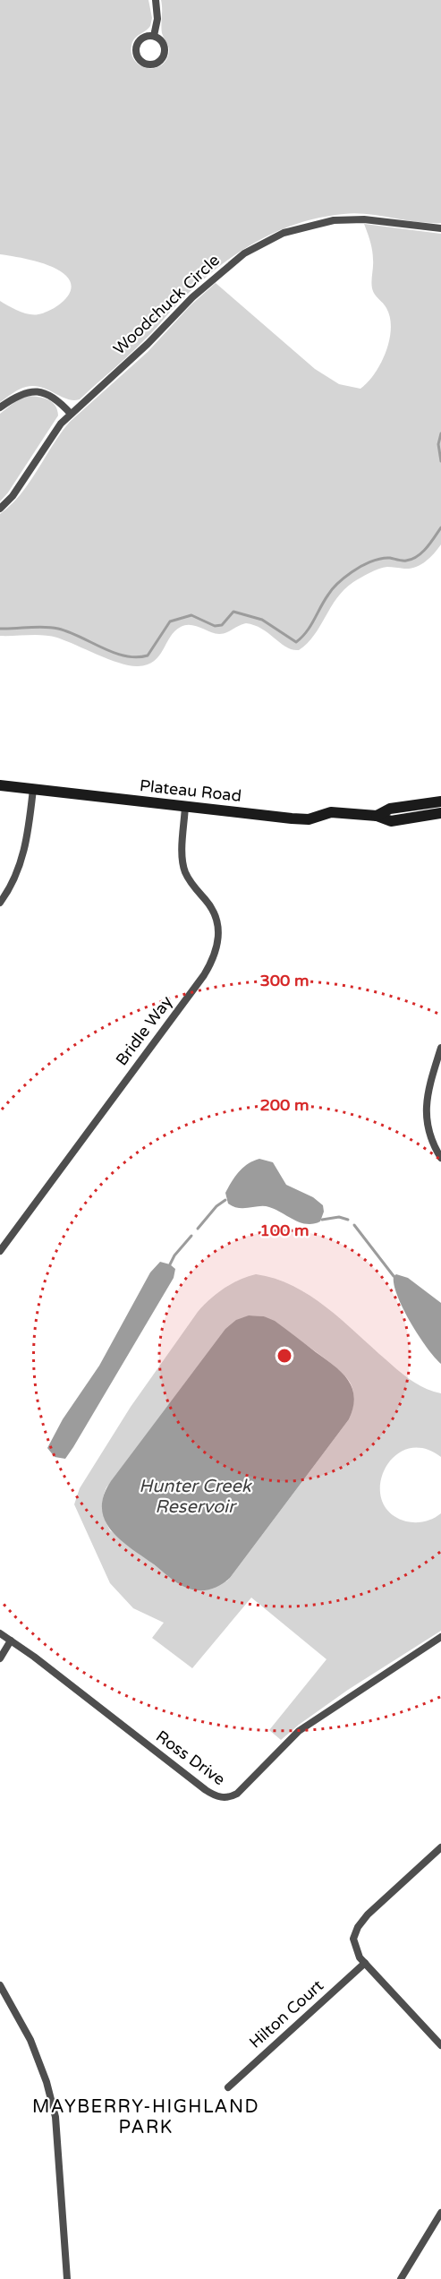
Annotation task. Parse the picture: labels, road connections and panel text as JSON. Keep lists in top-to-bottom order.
{
  "streets": {
    "street": [
      "Woodchuck Circle",
      "Plateau Road",
      "Bridle Way",
      "Ross Drive",
      "Hilton Court"
    ]
  },
  "crossings": [
    ["Plateau Road", "Bridle Way"]
  ],
  "districts": ["MAYBERRY-HIGHLAND PARK"],
  "water": ["Hunter Creek Reservoir"],
  "rings": ["300 m", "200 m", "100 m"]
}
